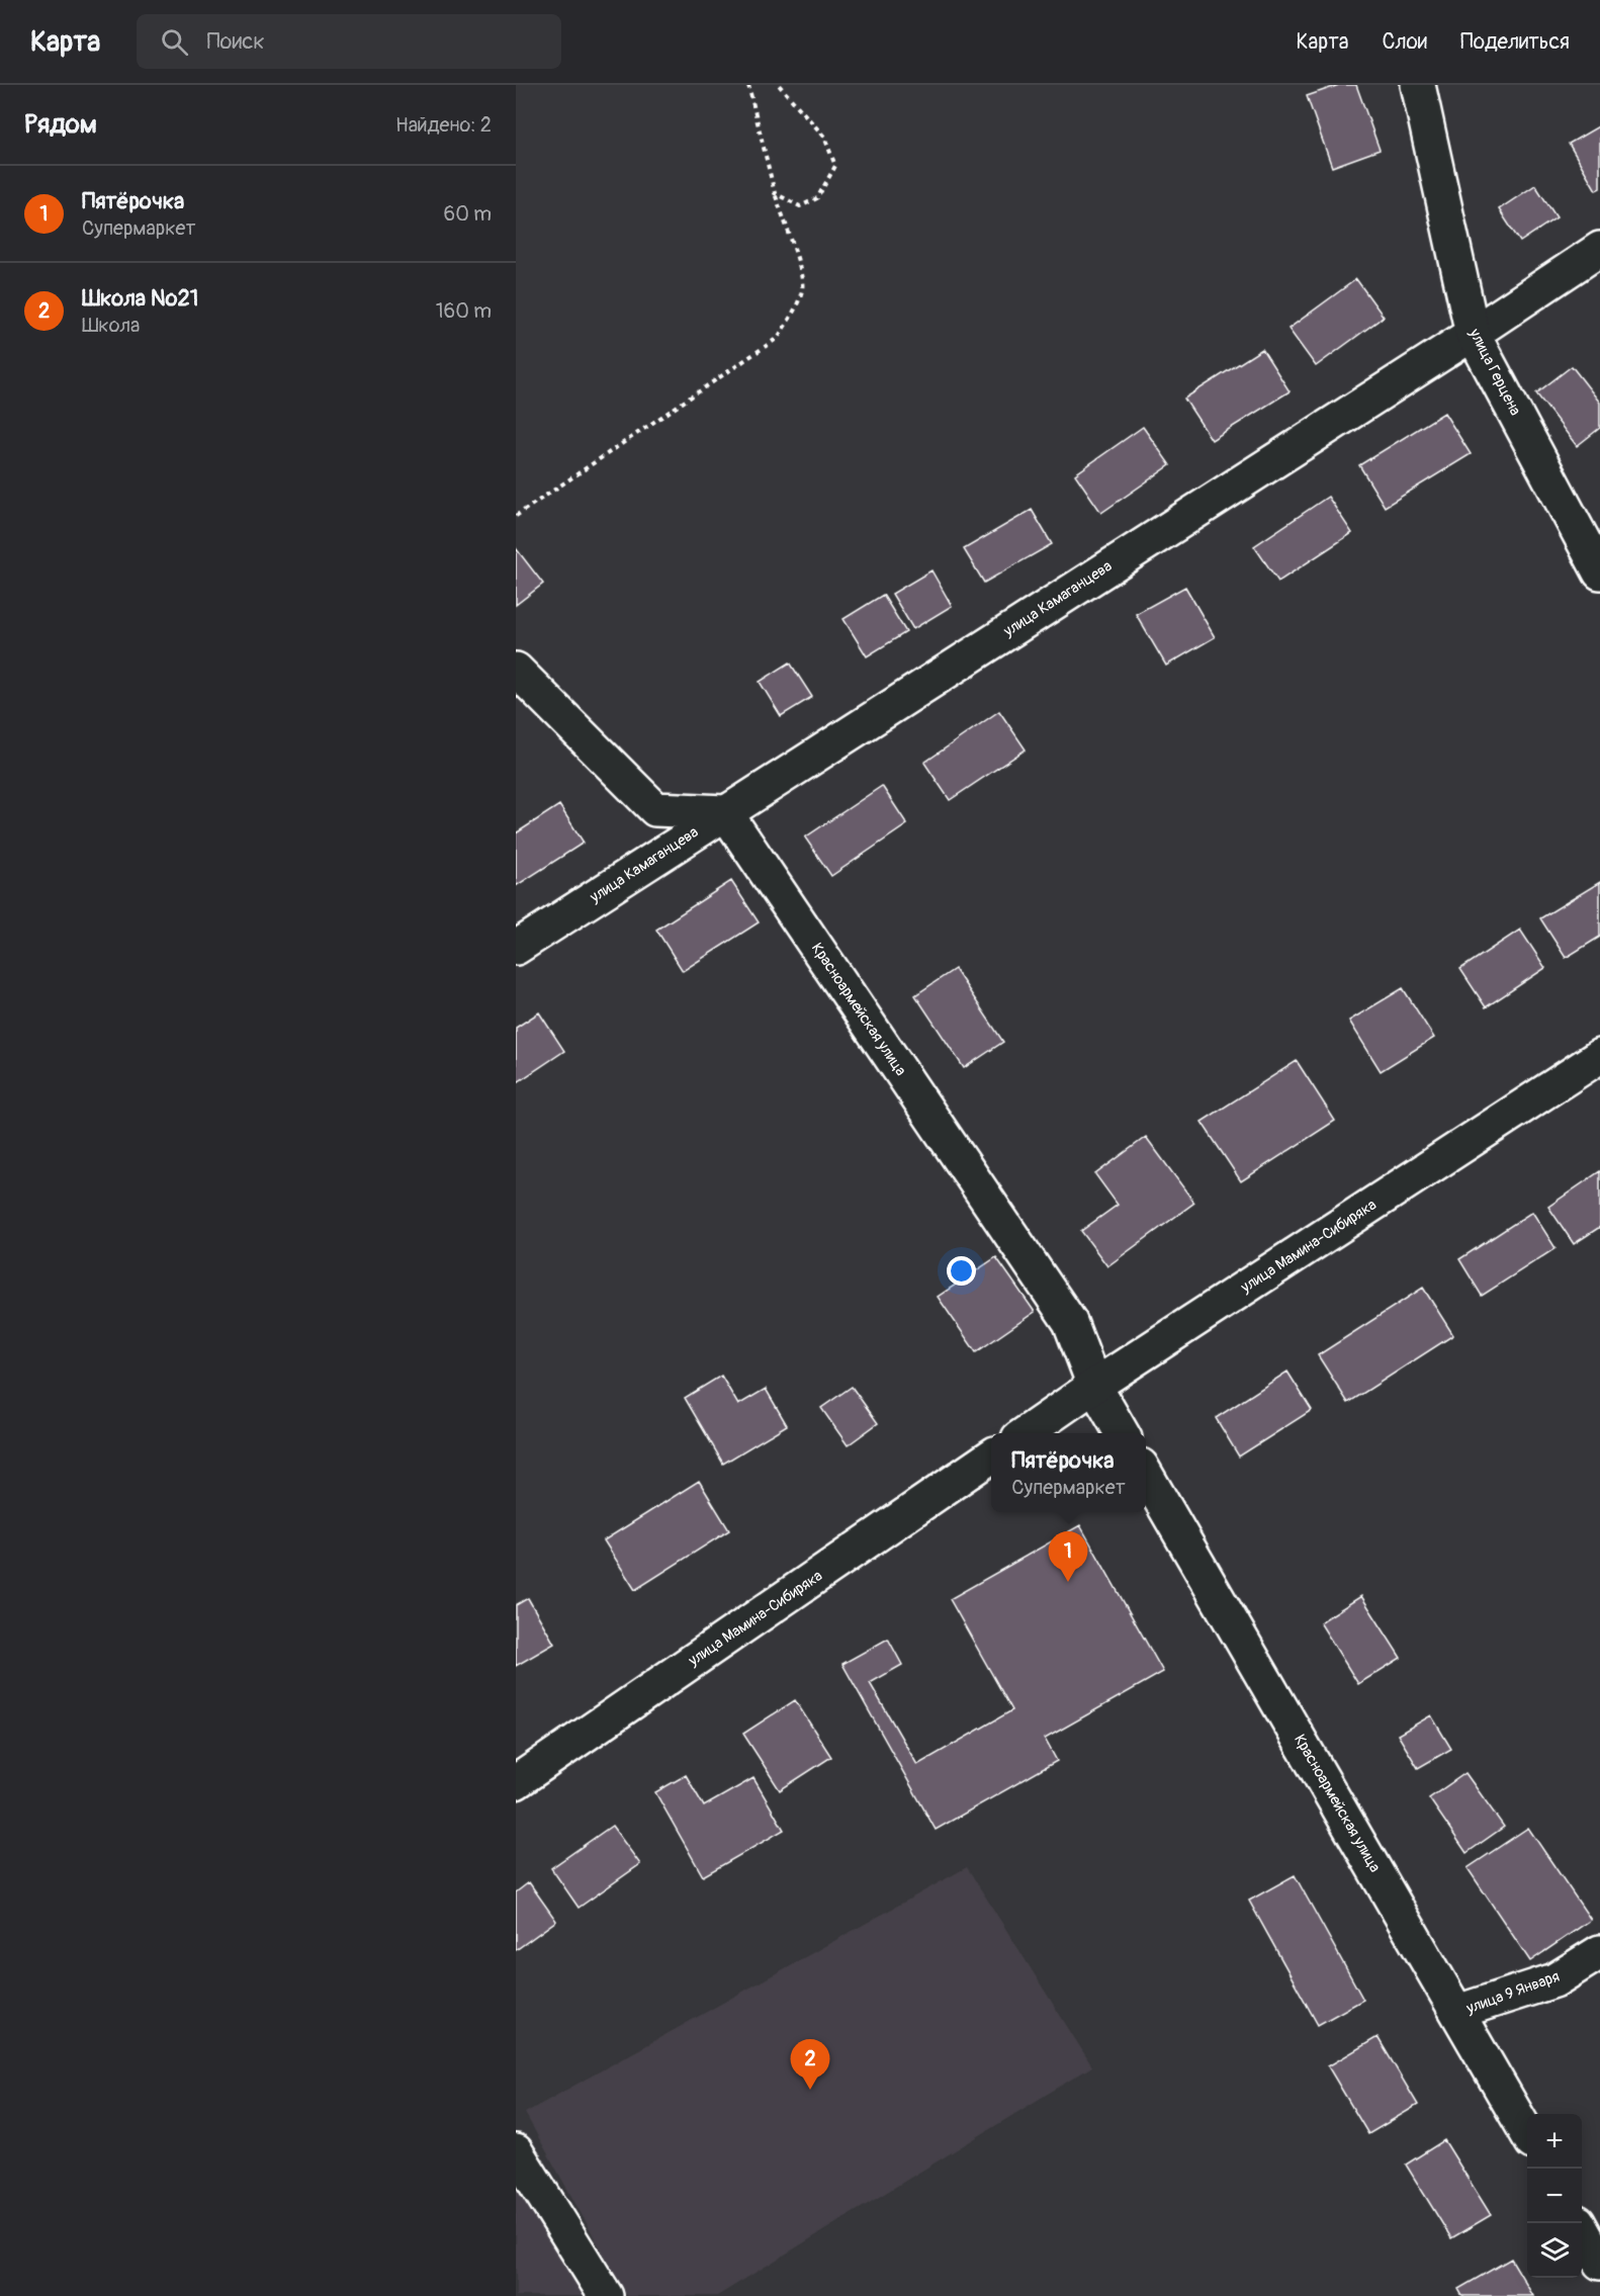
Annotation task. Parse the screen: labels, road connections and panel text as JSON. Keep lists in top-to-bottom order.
{
  "streets": {
    "street": [
      "улица Герцена",
      "улица Камаганцева",
      "Красноармейская улица",
      "улица Мамина-Сибиряка",
      "улица 9 Января"
    ]
  },
  "crossings": [
    ["улица Герцена", "улица Камаганцева"],
    ["улица Камаганцева", "Красноармейская улица"],
    ["Красноармейская улица", "улица Мамина-Сибиряка"],
    ["Красноармейская улица", "улица 9 Января"]
  ],
  "page": {
    "header": "Карта",
    "search": "Поиск",
    "nav": ["Карта", "Слои", "Поделиться"],
    "heading": ["Рядом", "Найдено: 2"],
    "list": [
      {
        "mark": "1",
        "name": "Пятёрочка",
        "note": "Супермаркет",
        "value": "60 m"
      },
      {
        "mark": "2",
        "name": "Школа №21",
        "note": "Школа",
        "value": "160 m"
      }
    ],
    "popup": ["Пятёрочка", "Супермаркет"],
    "pins": ["1", "2"],
    "map_buttons": ["+", "−"]
  }
}
